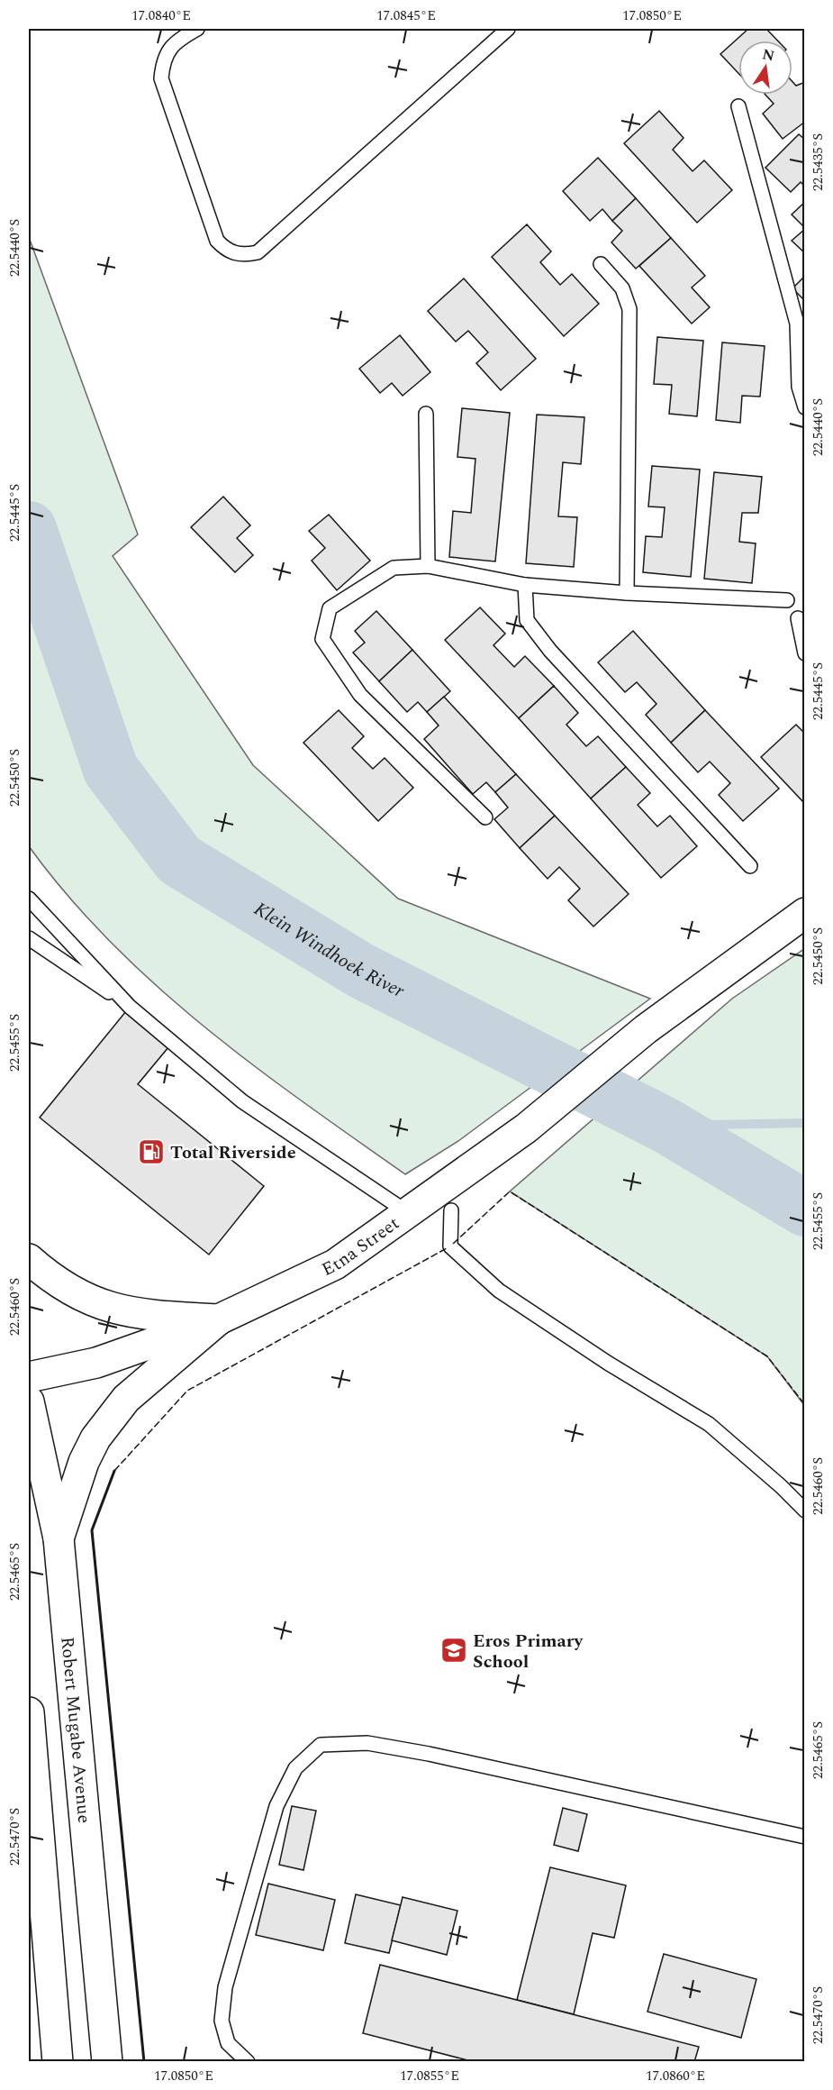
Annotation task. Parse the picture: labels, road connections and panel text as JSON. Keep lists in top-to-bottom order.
{
  "streets": {
    "main road": ["Etna Street", "Robert Mugabe Avenue"]
  },
  "water": ["Klein Windhoek River"],
  "places": {
    "fuel station": ["Total Riverside"],
    "school or university": ["Eros Primary School"]
  },
  "north": "top",
  "coordinates": [
    "17.0840°E",
    "17.0845°E",
    "17.0850°E",
    "22.5435°S",
    "22.5440°S",
    "22.5445°S",
    "22.5450°S",
    "22.5455°S",
    "22.5460°S",
    "22.5465°S",
    "22.5470°S",
    "17.0855°E",
    "17.0860°E"
  ]
}
